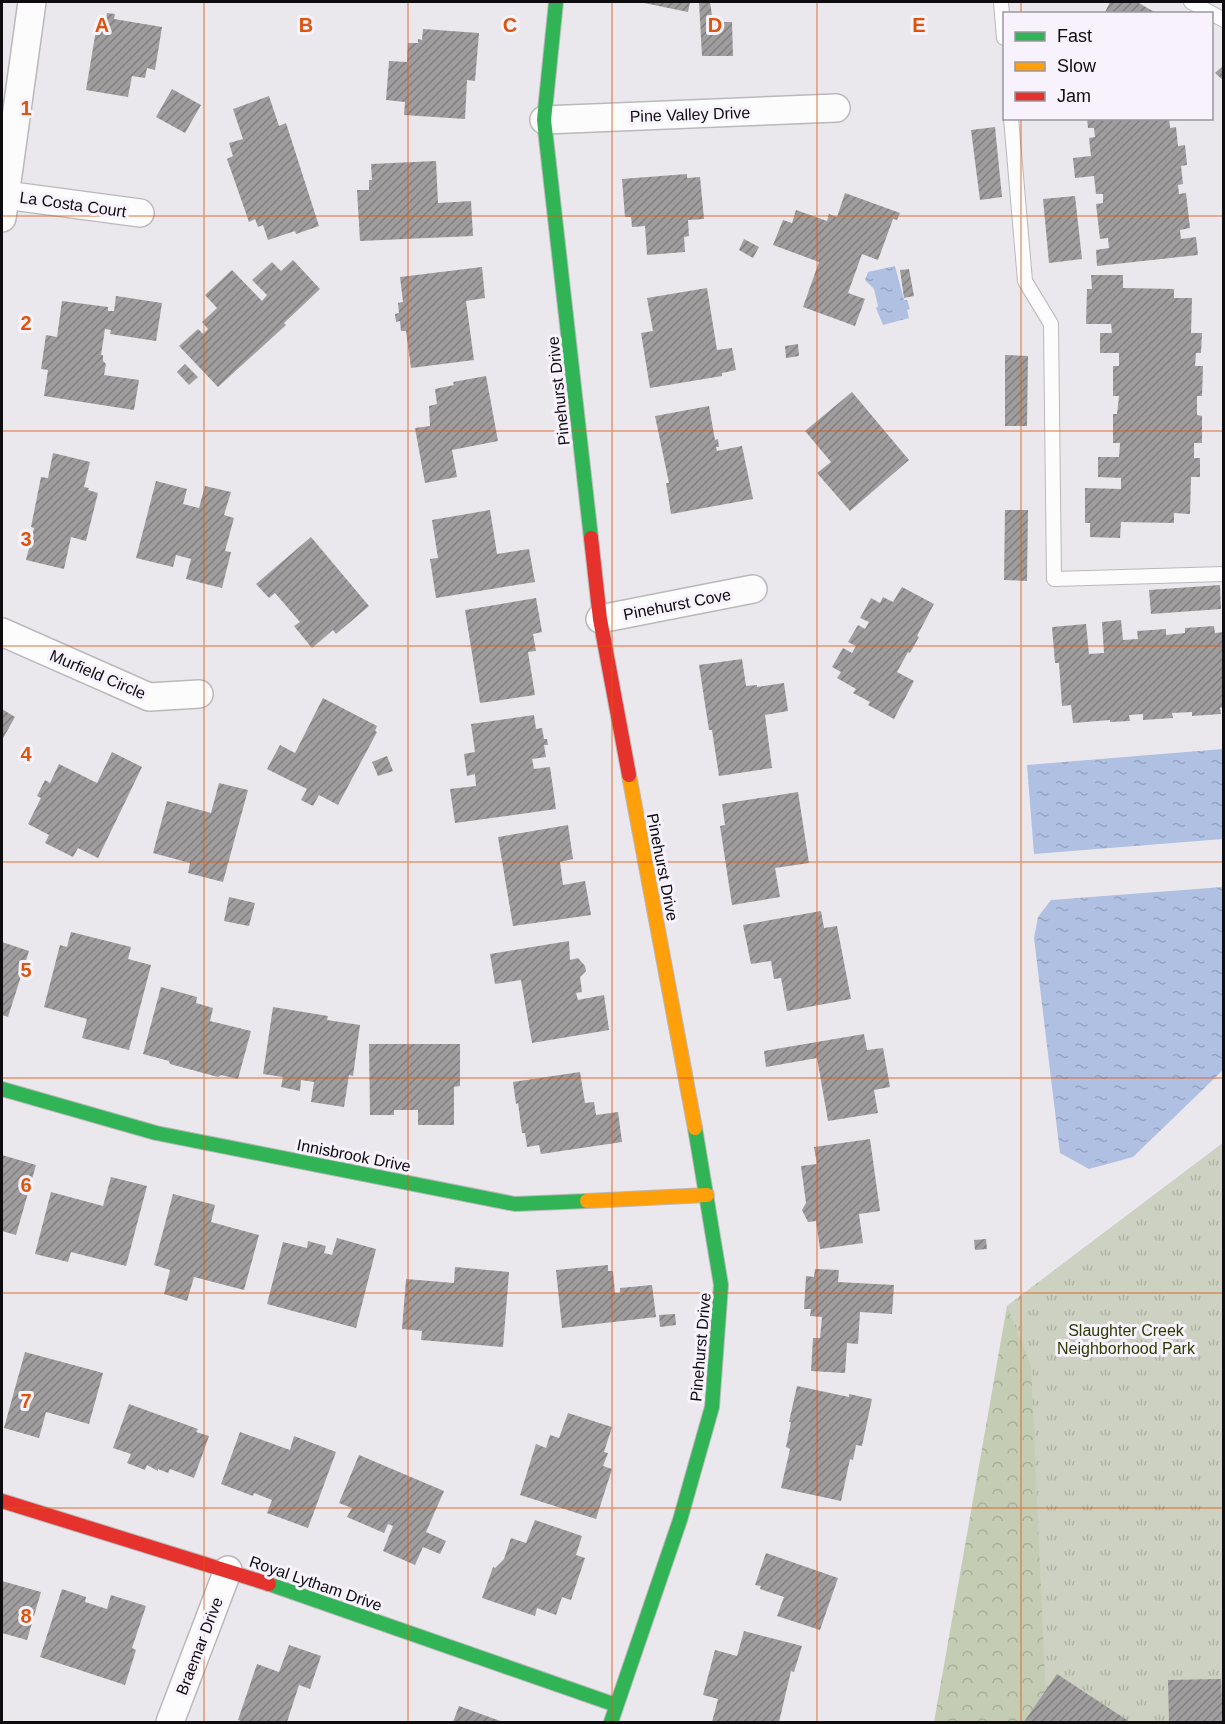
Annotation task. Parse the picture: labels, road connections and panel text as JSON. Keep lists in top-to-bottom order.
{
  "streets": {
    "street": [
      "Pine Valley Drive",
      "La Costa Court",
      "Pinehurst Drive",
      "Pinehurst Cove",
      "Murfield Circle",
      "Innisbrook Drive",
      "Royal Lytham Drive",
      "Braemar Drive"
    ]
  },
  "crossings": [
    ["Pine Valley Drive", "Pinehurst Drive"],
    ["Pinehurst Drive", "Pinehurst Cove"],
    ["Pinehurst Drive", "Innisbrook Drive"],
    ["Pinehurst Drive", "Royal Lytham Drive"],
    ["Royal Lytham Drive", "Braemar Drive"]
  ],
  "parks": ["Slaughter Creek Neighborhood Park"],
  "legend": ["Fast", "Slow", "Jam"],
  "grid": {
    "columns": [
      "A",
      "B",
      "C",
      "D",
      "E"
    ],
    "rows": [
      "1",
      "2",
      "3",
      "4",
      "5",
      "6",
      "7",
      "8"
    ]
  }
}
